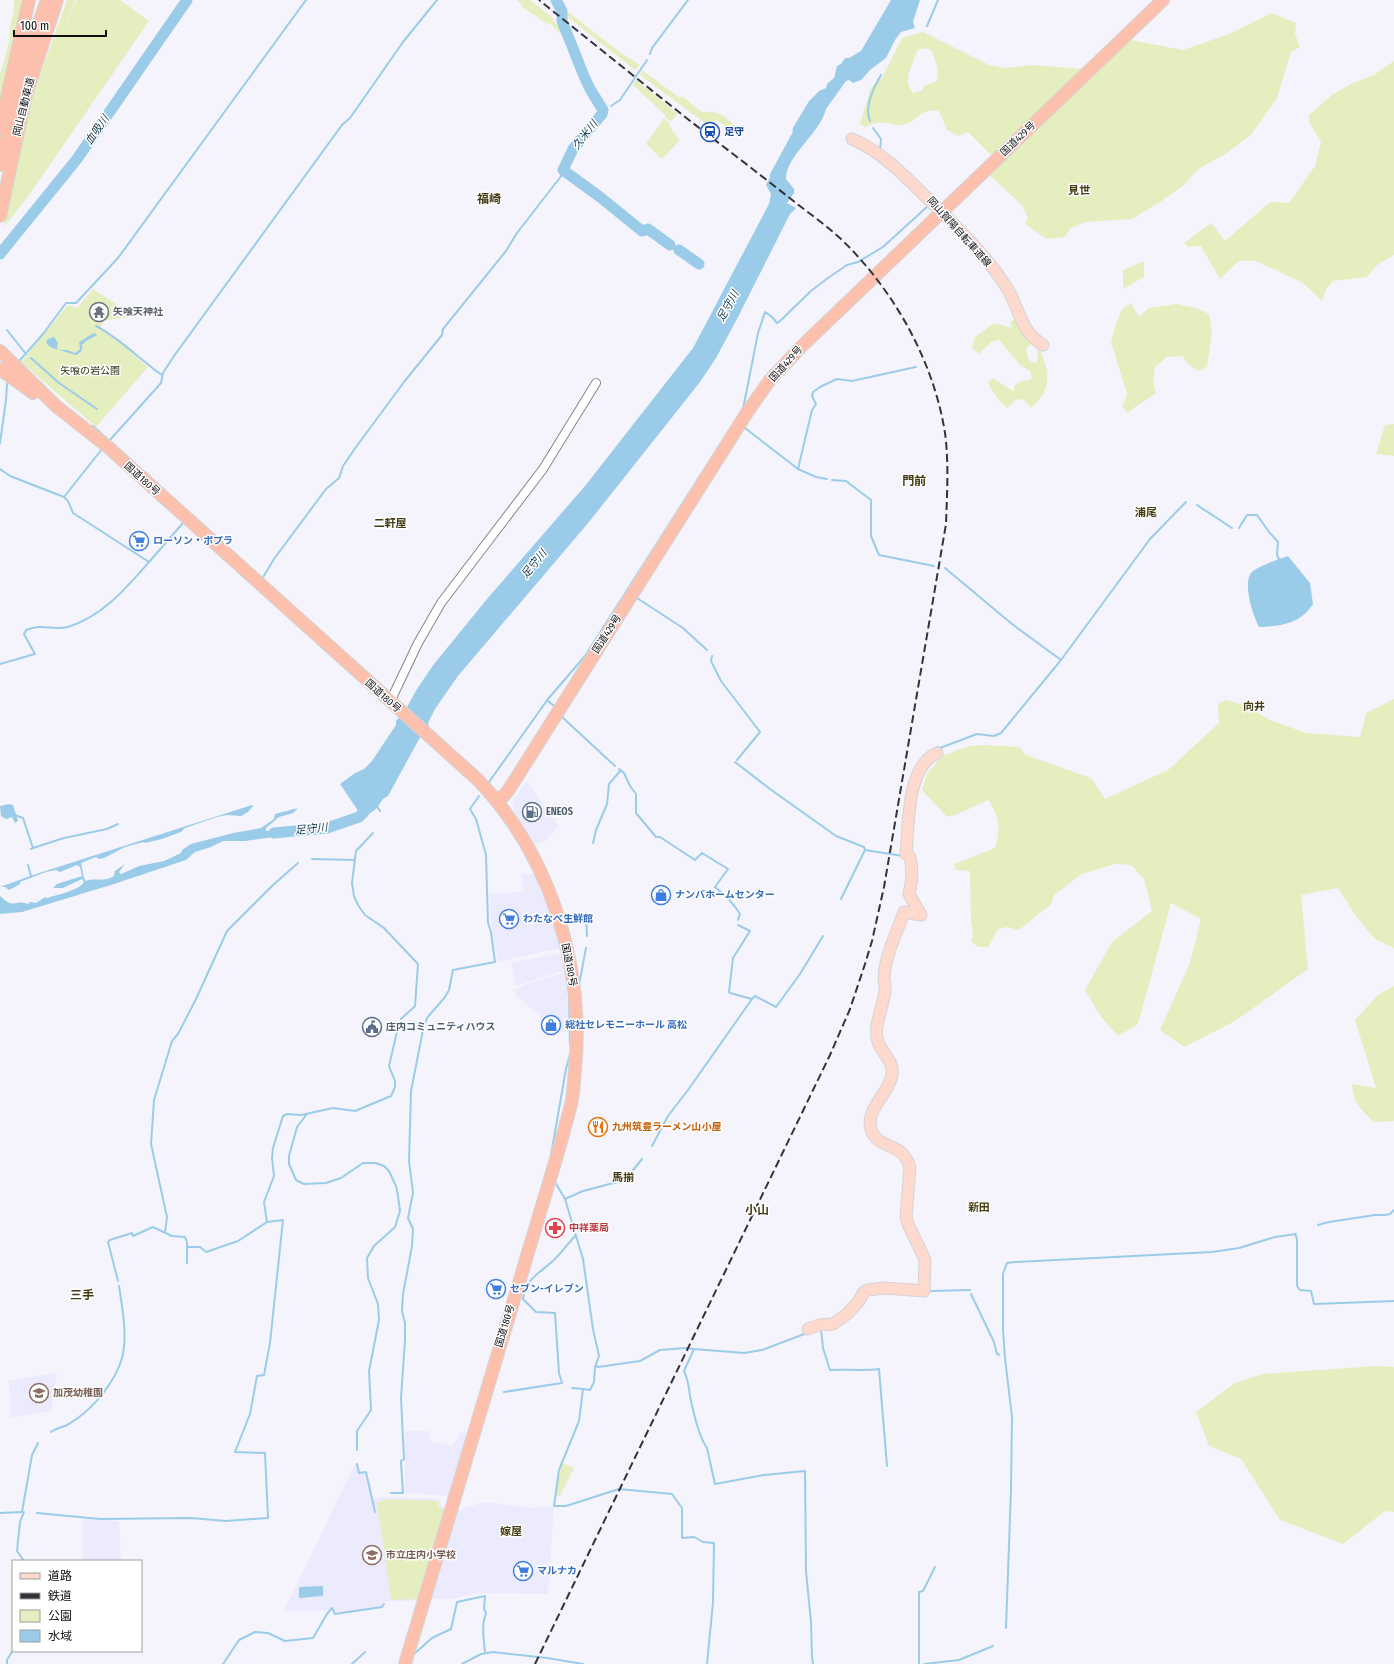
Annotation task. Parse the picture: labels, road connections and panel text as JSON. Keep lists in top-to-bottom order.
{
  "streets": {
    "highway": ["岡山自動車道", "国道429号", "国道180号"],
    "main road": ["岡山賀陽自転車道線"]
  },
  "crossings": [
    ["国道429号", "岡山賀陽自転車道線"],
    ["国道429号", "国道180号"]
  ],
  "districts": [
    "見世",
    "福崎",
    "門前",
    "浦尾",
    "二軒屋",
    "向井",
    "馬揃",
    "新田",
    "小山",
    "三手",
    "嫁屋"
  ],
  "water": ["血吸川", "久米川", "足守川"],
  "parks": ["矢喰の岩公園"],
  "places": {
    "station": ["足守"],
    "temple": ["矢喰天神社"],
    "supermarket": [
      "ローソン・ポプラ",
      "わたなべ生鮮館",
      "セブン-イレブン",
      "マルナカ"
    ],
    "fuel station": ["ENEOS"],
    "shop": ["ナンバホームセンター", "総社セレモニーホール 高松"],
    "public building": ["庄内コミュニティハウス"],
    "restaurant": ["九州筑豊ラーメン山小屋"],
    "pharmacy": ["中祥薬局"],
    "school or university": ["加茂幼稚園", "市立庄内小学校"]
  },
  "legend": [
    "道路",
    "鉄道",
    "公園",
    "水域"
  ],
  "scale_bar": "100 m"
}
